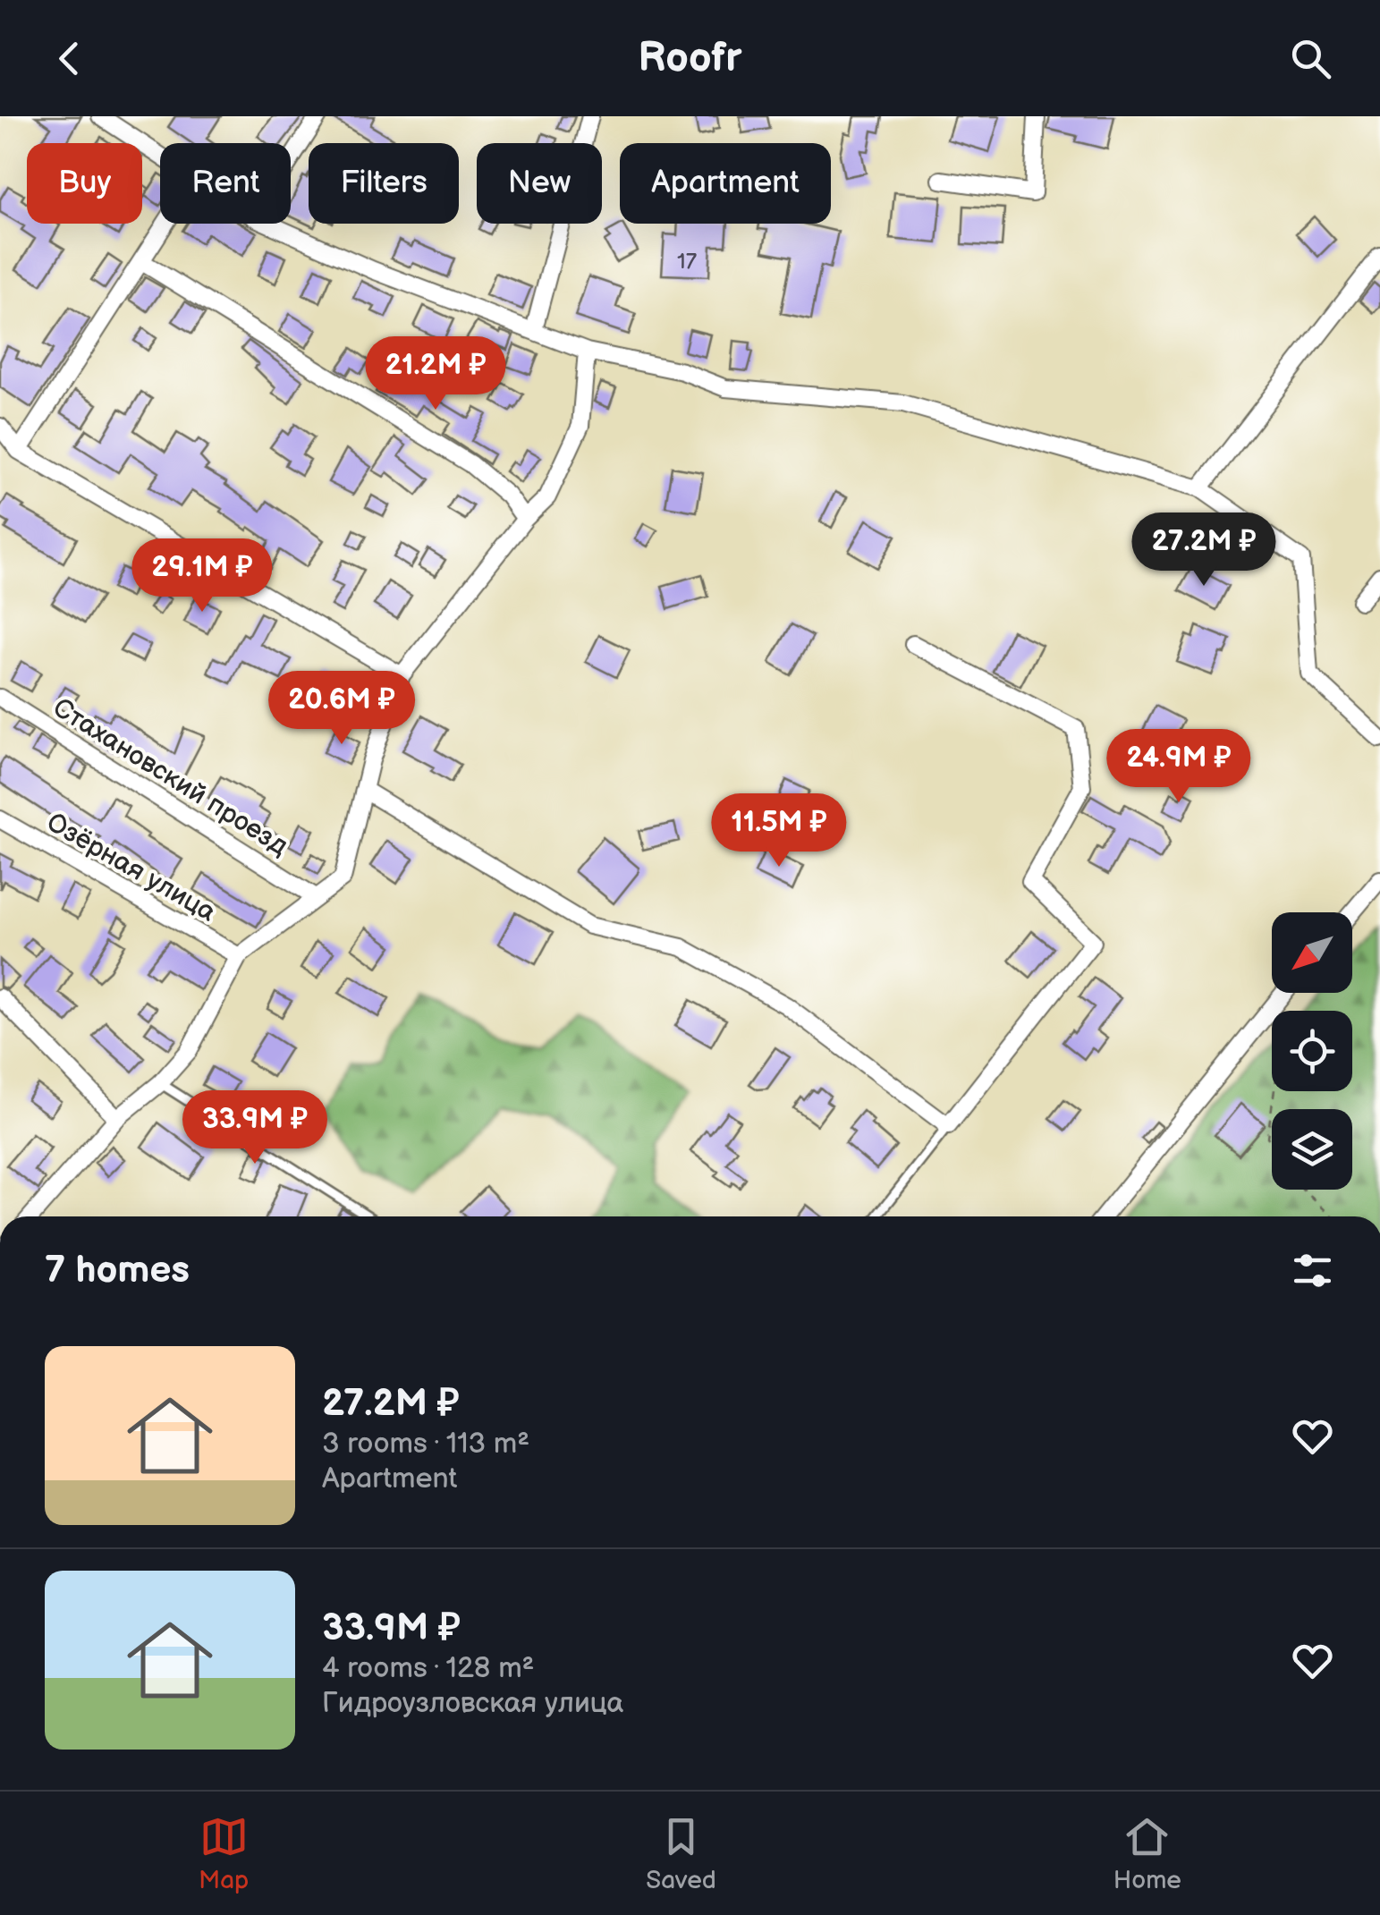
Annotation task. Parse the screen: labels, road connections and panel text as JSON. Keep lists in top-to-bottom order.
{
  "streets": {
    "street": ["Стахановский проезд", "Озёрная улица"]
  },
  "house_numbers": ["17"],
  "north": "bottom left",
  "page": {
    "header": "Roofr",
    "chip": [
      "Buy",
      "Rent",
      "Filters",
      "New",
      "Apartment"
    ],
    "price": [
      "21.2M ₽",
      "27.2M ₽",
      "29.1M ₽",
      "20.6M ₽",
      "24.9M ₽",
      "11.5M ₽",
      "33.9M ₽"
    ],
    "heading": "7 homes",
    "list": [
      {
        "name": "27.2M ₽",
        "note": "3 rooms · 113 m² · Apartment"
      },
      {
        "name": "33.9M ₽",
        "note": "4 rooms · 128 m² · Гидроузловская улица"
      }
    ],
    "tabs": ["Map", "Saved", "Home"]
  }
}
